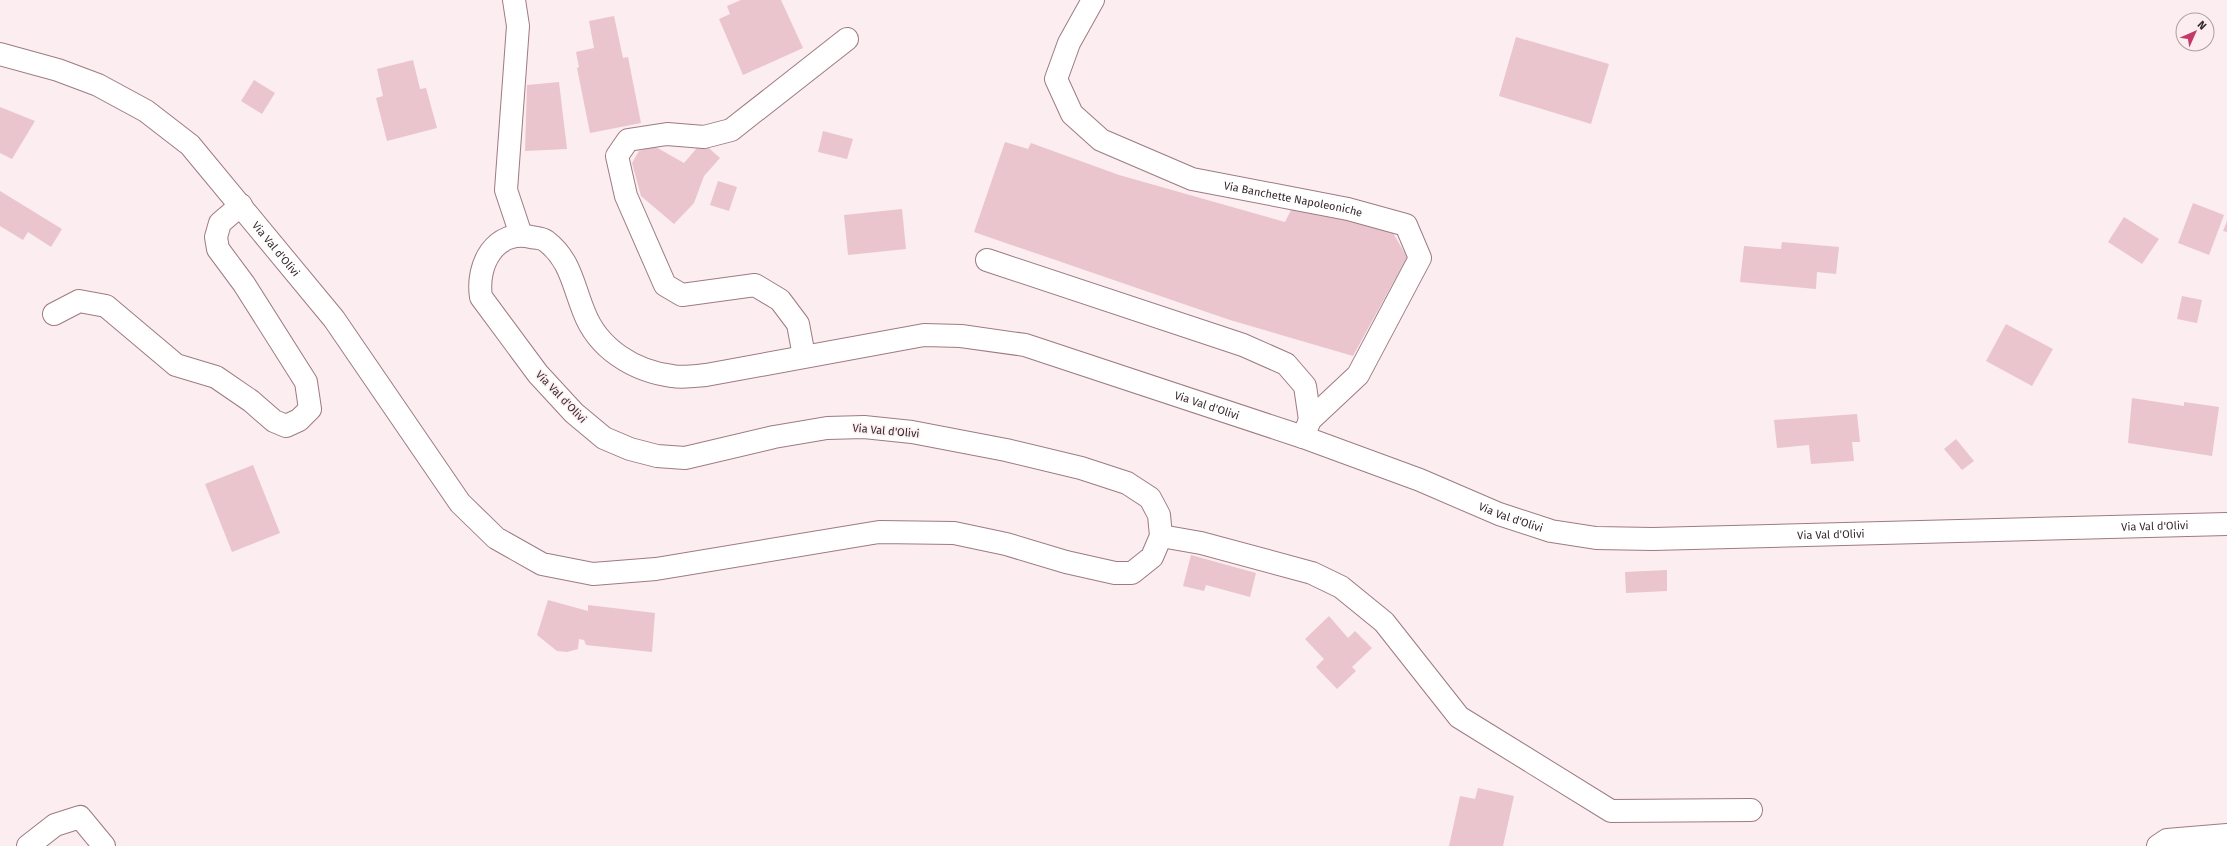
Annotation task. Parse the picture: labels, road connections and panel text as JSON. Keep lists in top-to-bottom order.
{
  "streets": {
    "street": ["Via Banchette Napoleoniche", "Via Val d'Olivi"]
  },
  "crossings": [
    ["Via Banchette Napoleoniche", "Via Val d'Olivi"]
  ],
  "north": "top right"
}
